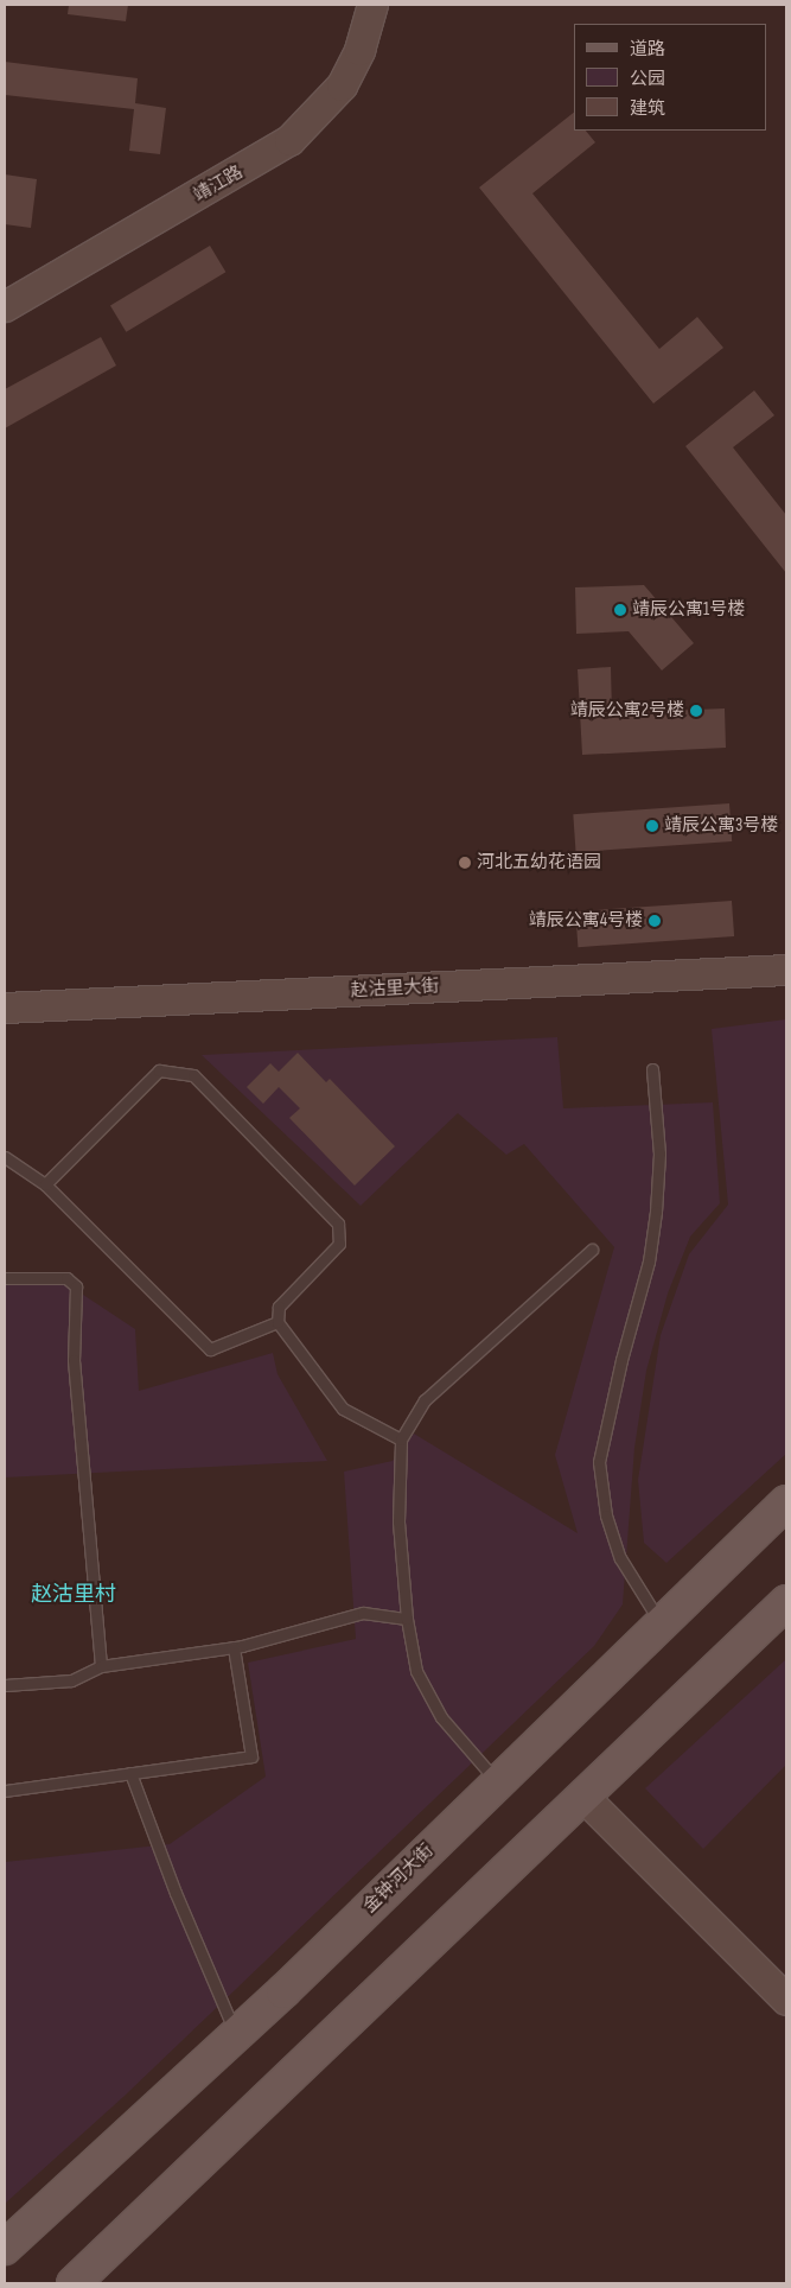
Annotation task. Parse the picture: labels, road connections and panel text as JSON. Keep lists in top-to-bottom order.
{
  "streets": {
    "main road": ["金钟河大街"],
    "street": ["靖江路", "赵沽里大街"]
  },
  "districts": ["赵沽里村"],
  "places": [
    "靖辰公寓1号楼",
    "靖辰公寓2号楼",
    "靖辰公寓3号楼",
    "河北五幼花语园",
    "靖辰公寓4号楼"
  ],
  "legend": ["道路", "公园", "建筑"]
}
